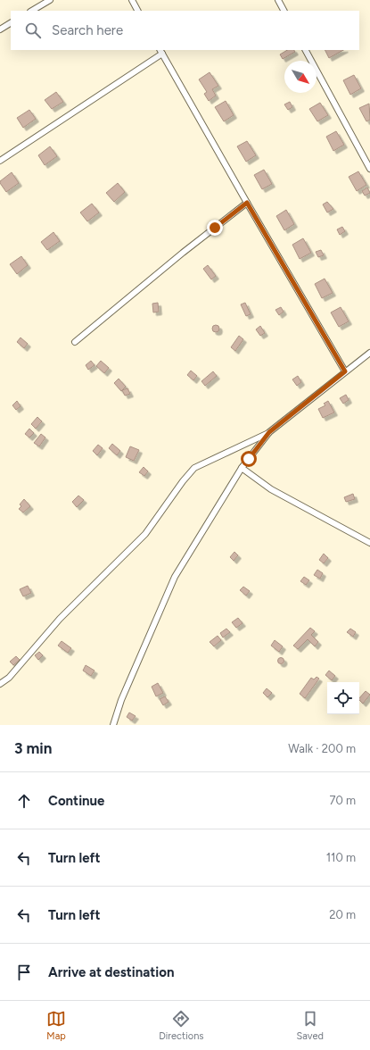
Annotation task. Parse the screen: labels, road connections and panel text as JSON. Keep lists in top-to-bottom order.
{
  "north": "bottom right",
  "page": {
    "search": "Search here",
    "heading": ["3 min", "Walk · 200 m"],
    "list": [
      ["Continue", "70 m"],
      ["Turn left", "110 m"],
      ["Turn left", "20 m"],
      "Arrive at destination"
    ],
    "nav": ["Map", "Directions", "Saved"]
  }
}
